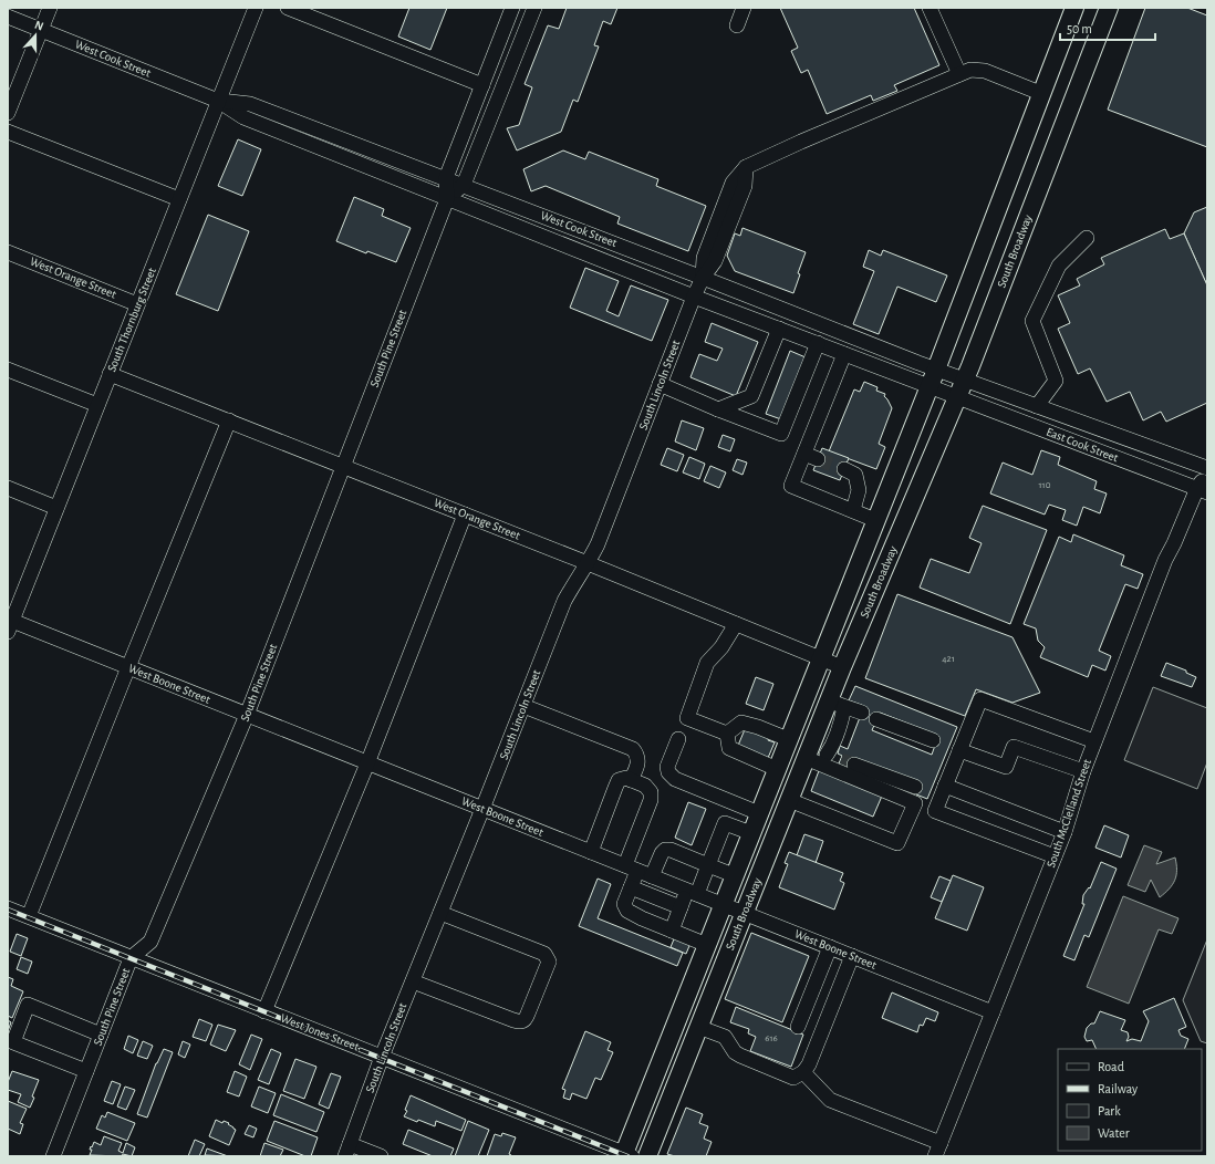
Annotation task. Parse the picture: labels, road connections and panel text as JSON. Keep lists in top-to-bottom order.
{
  "streets": {
    "main road": ["South Broadway"],
    "street": [
      "West Cook Street",
      "West Orange Street",
      "South Thornburg Street",
      "South Pine Street",
      "South Lincoln Street",
      "East Cook Street",
      "West Boone Street",
      "South McClelland Street",
      "West Jones Street"
    ]
  },
  "crossings": [
    ["West Cook Street", "South Broadway"],
    ["West Cook Street", "South Thornburg Street"],
    ["West Cook Street", "South Pine Street"],
    ["West Cook Street", "South Lincoln Street"],
    ["West Cook Street", "East Cook Street"],
    ["South Broadway", "West Orange Street"],
    ["South Broadway", "East Cook Street"],
    ["South Broadway", "West Boone Street"],
    ["South Broadway", "West Jones Street"],
    ["West Orange Street", "South Thornburg Street"],
    ["West Orange Street", "South Pine Street"],
    ["West Orange Street", "South Lincoln Street"],
    ["South Thornburg Street", "West Boone Street"],
    ["South Pine Street", "West Boone Street"],
    ["South Pine Street", "West Jones Street"],
    ["South Lincoln Street", "West Boone Street"],
    ["South Lincoln Street", "West Jones Street"],
    ["East Cook Street", "South McClelland Street"],
    ["West Boone Street", "South McClelland Street"]
  ],
  "house_numbers": ["110", "421", "616"],
  "legend": [
    "Road",
    "Railway",
    "Park",
    "Water"
  ],
  "scale_bar": "50 m",
  "north": "top"
}
